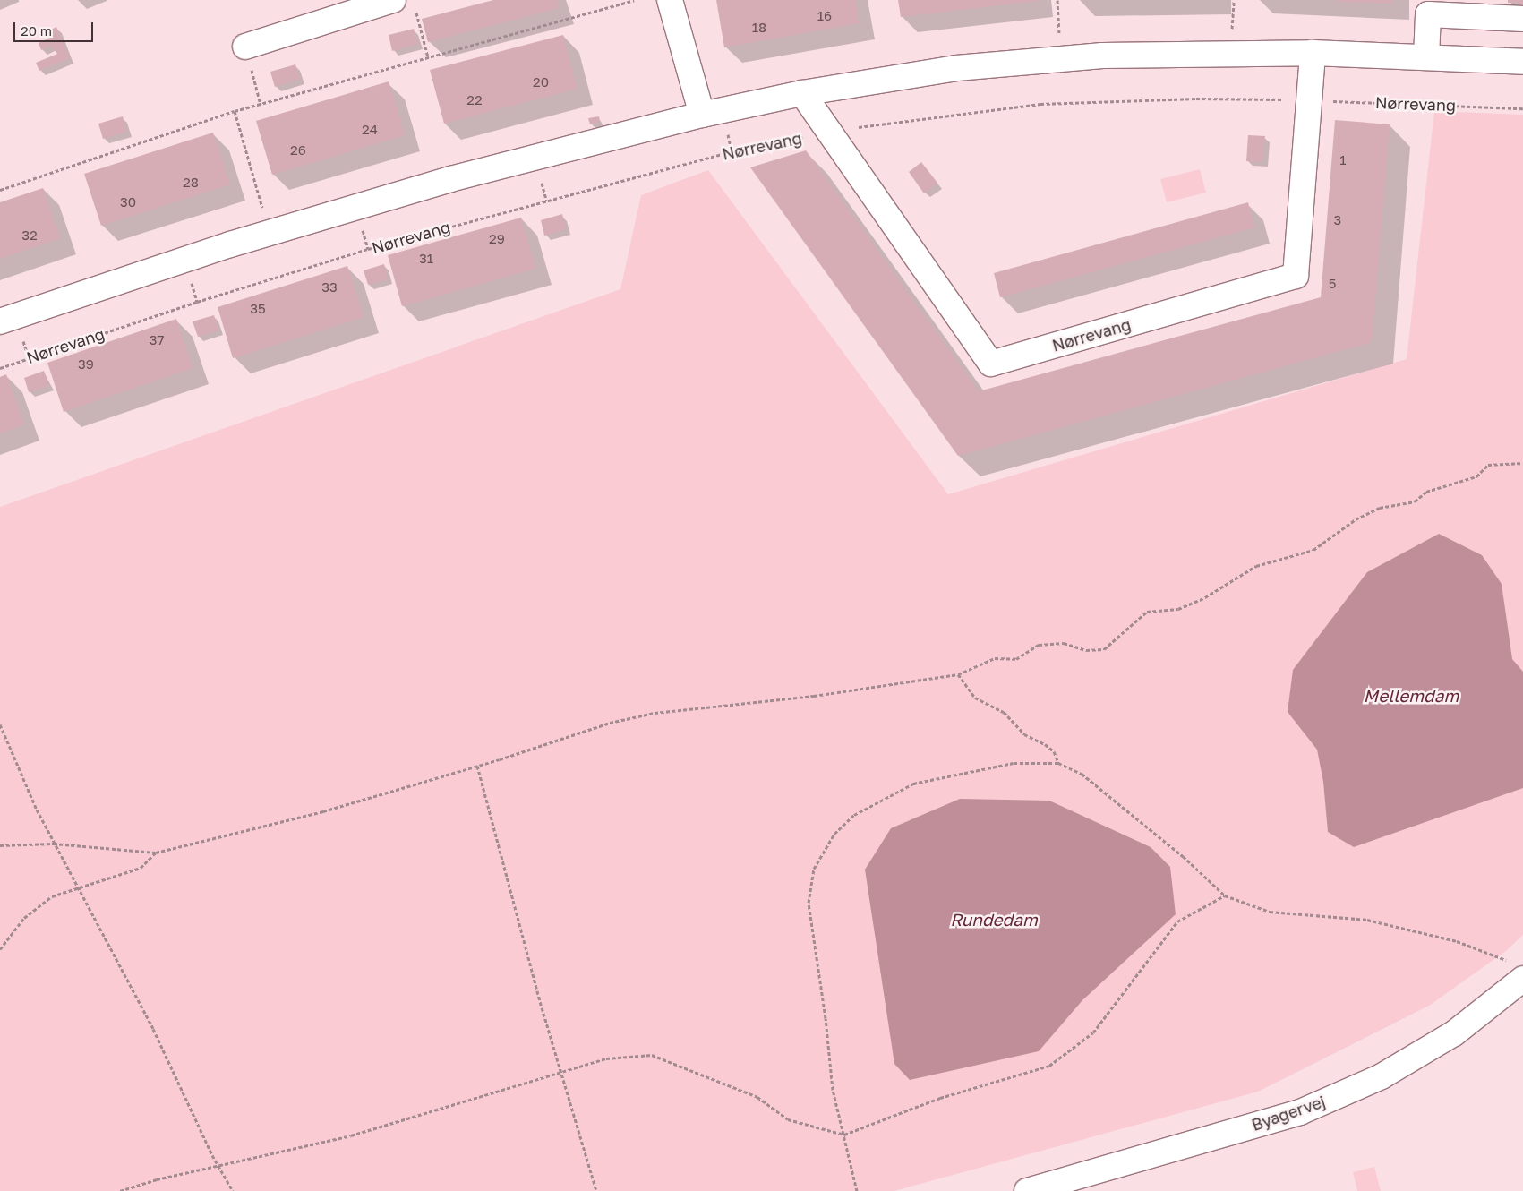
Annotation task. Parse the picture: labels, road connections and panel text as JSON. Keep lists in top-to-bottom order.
{
  "streets": {
    "street": ["Nørrevang", "Byagervej"]
  },
  "water": ["Mellemdam", "Rundedam"],
  "house_numbers": [
    "16",
    "18",
    "20",
    "22",
    "24",
    "26",
    "1",
    "28",
    "30",
    "3",
    "32",
    "29",
    "31",
    "5",
    "33",
    "35",
    "37",
    "39"
  ],
  "scale_bar": "20 m"
}
